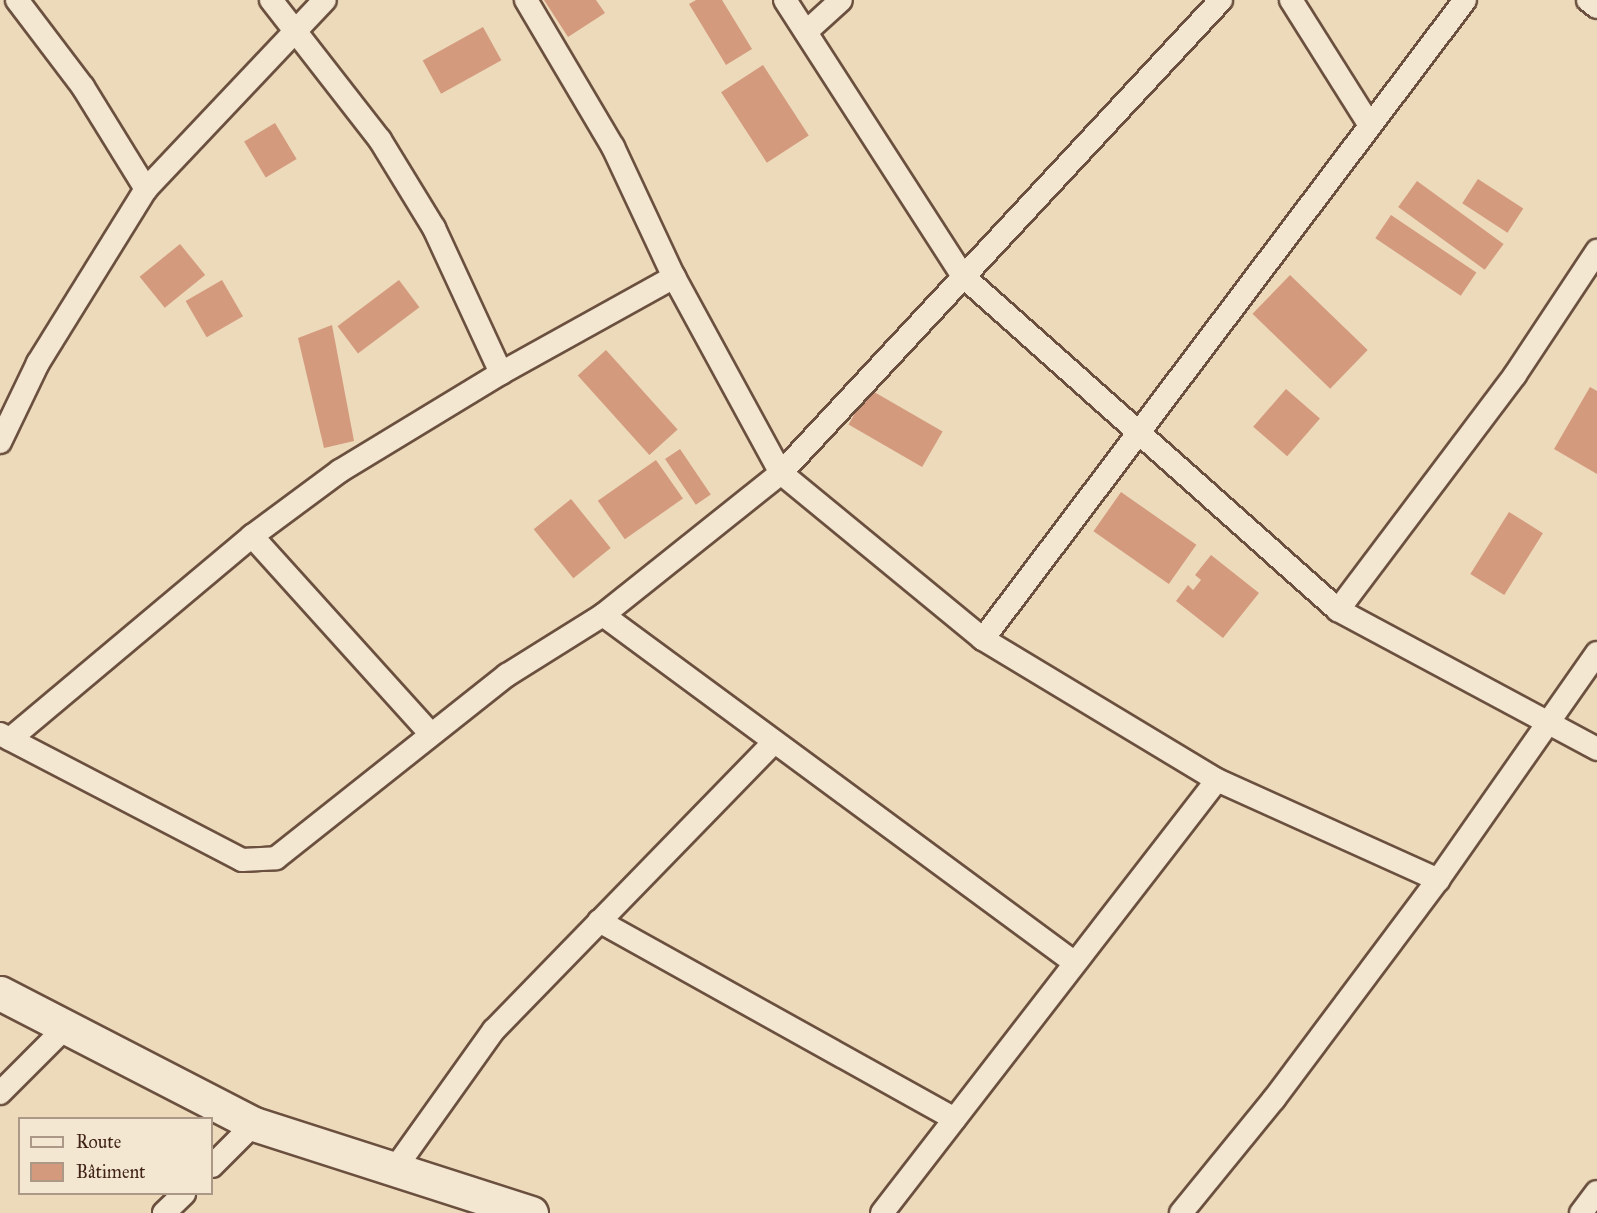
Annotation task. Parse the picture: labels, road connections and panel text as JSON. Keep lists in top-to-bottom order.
{
  "legend": ["Route", "Bâtiment"]
}
